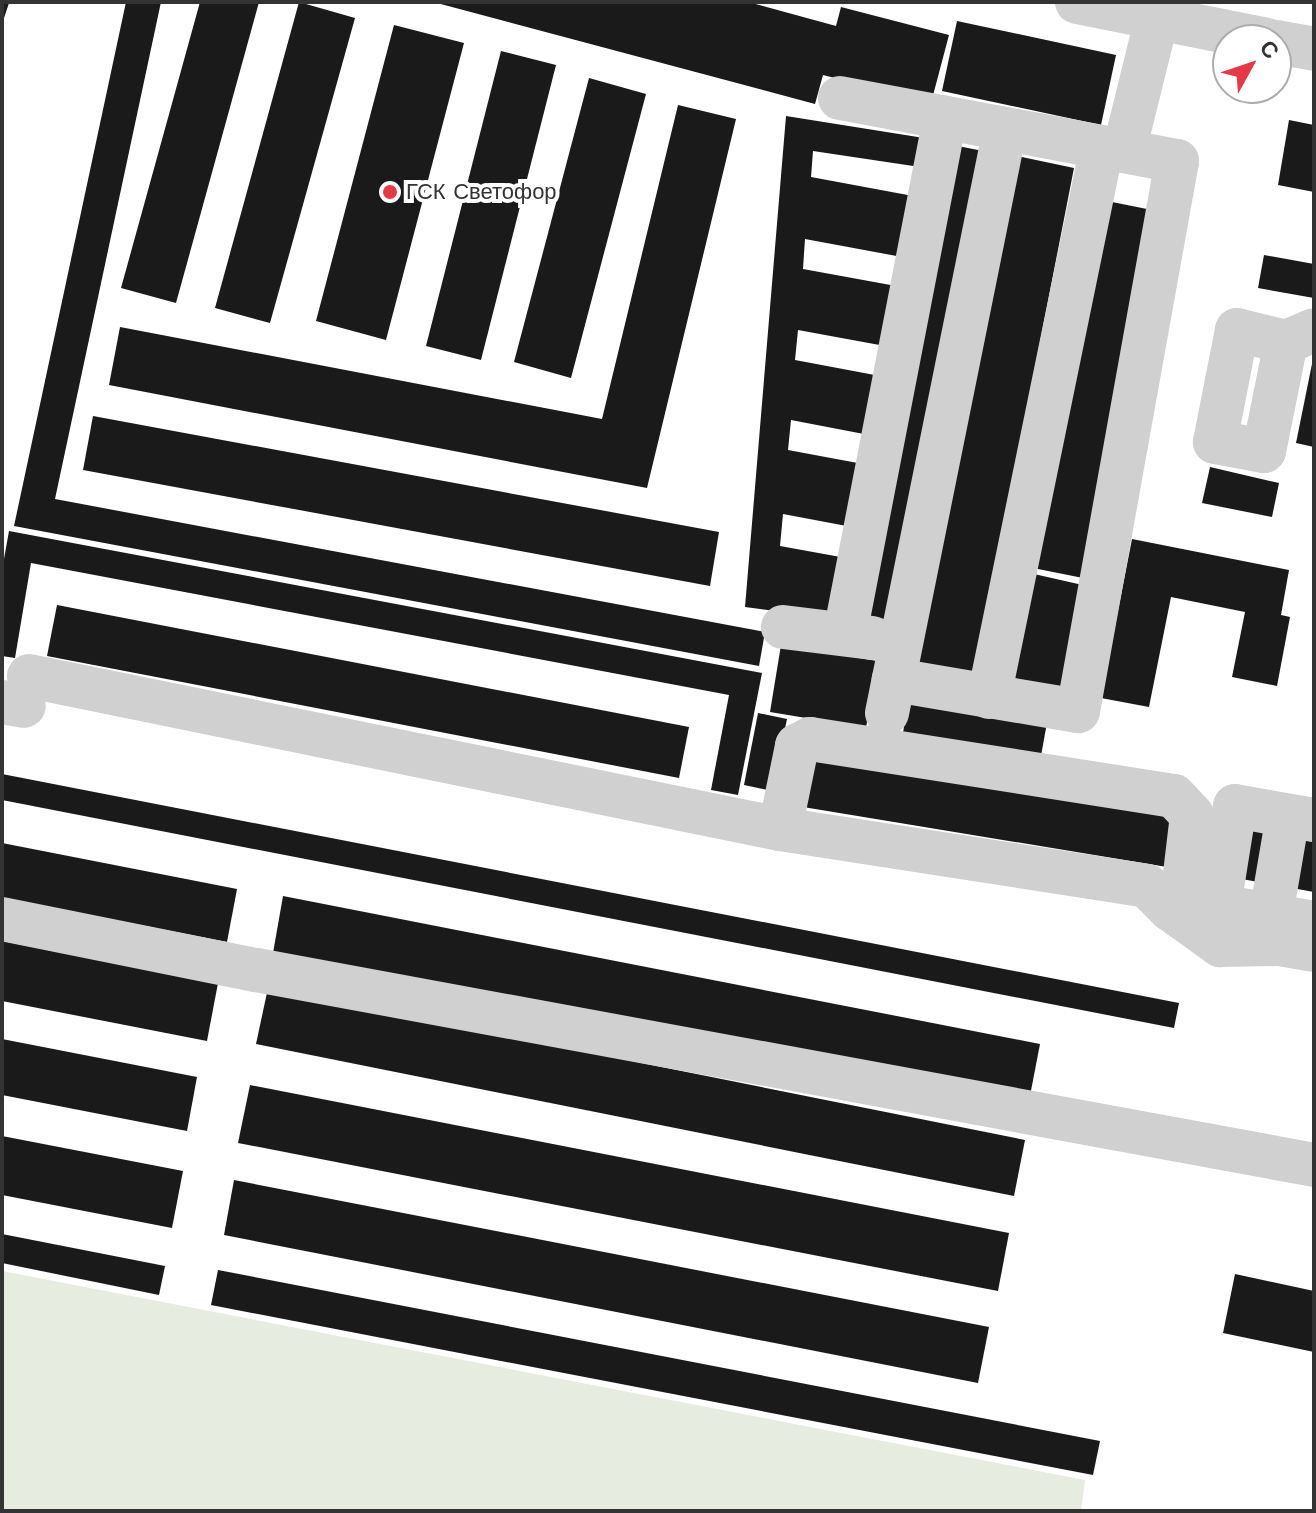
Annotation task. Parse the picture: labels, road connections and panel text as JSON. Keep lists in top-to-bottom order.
{
  "places": ["ГСК Светофор"],
  "north": "top right"
}
